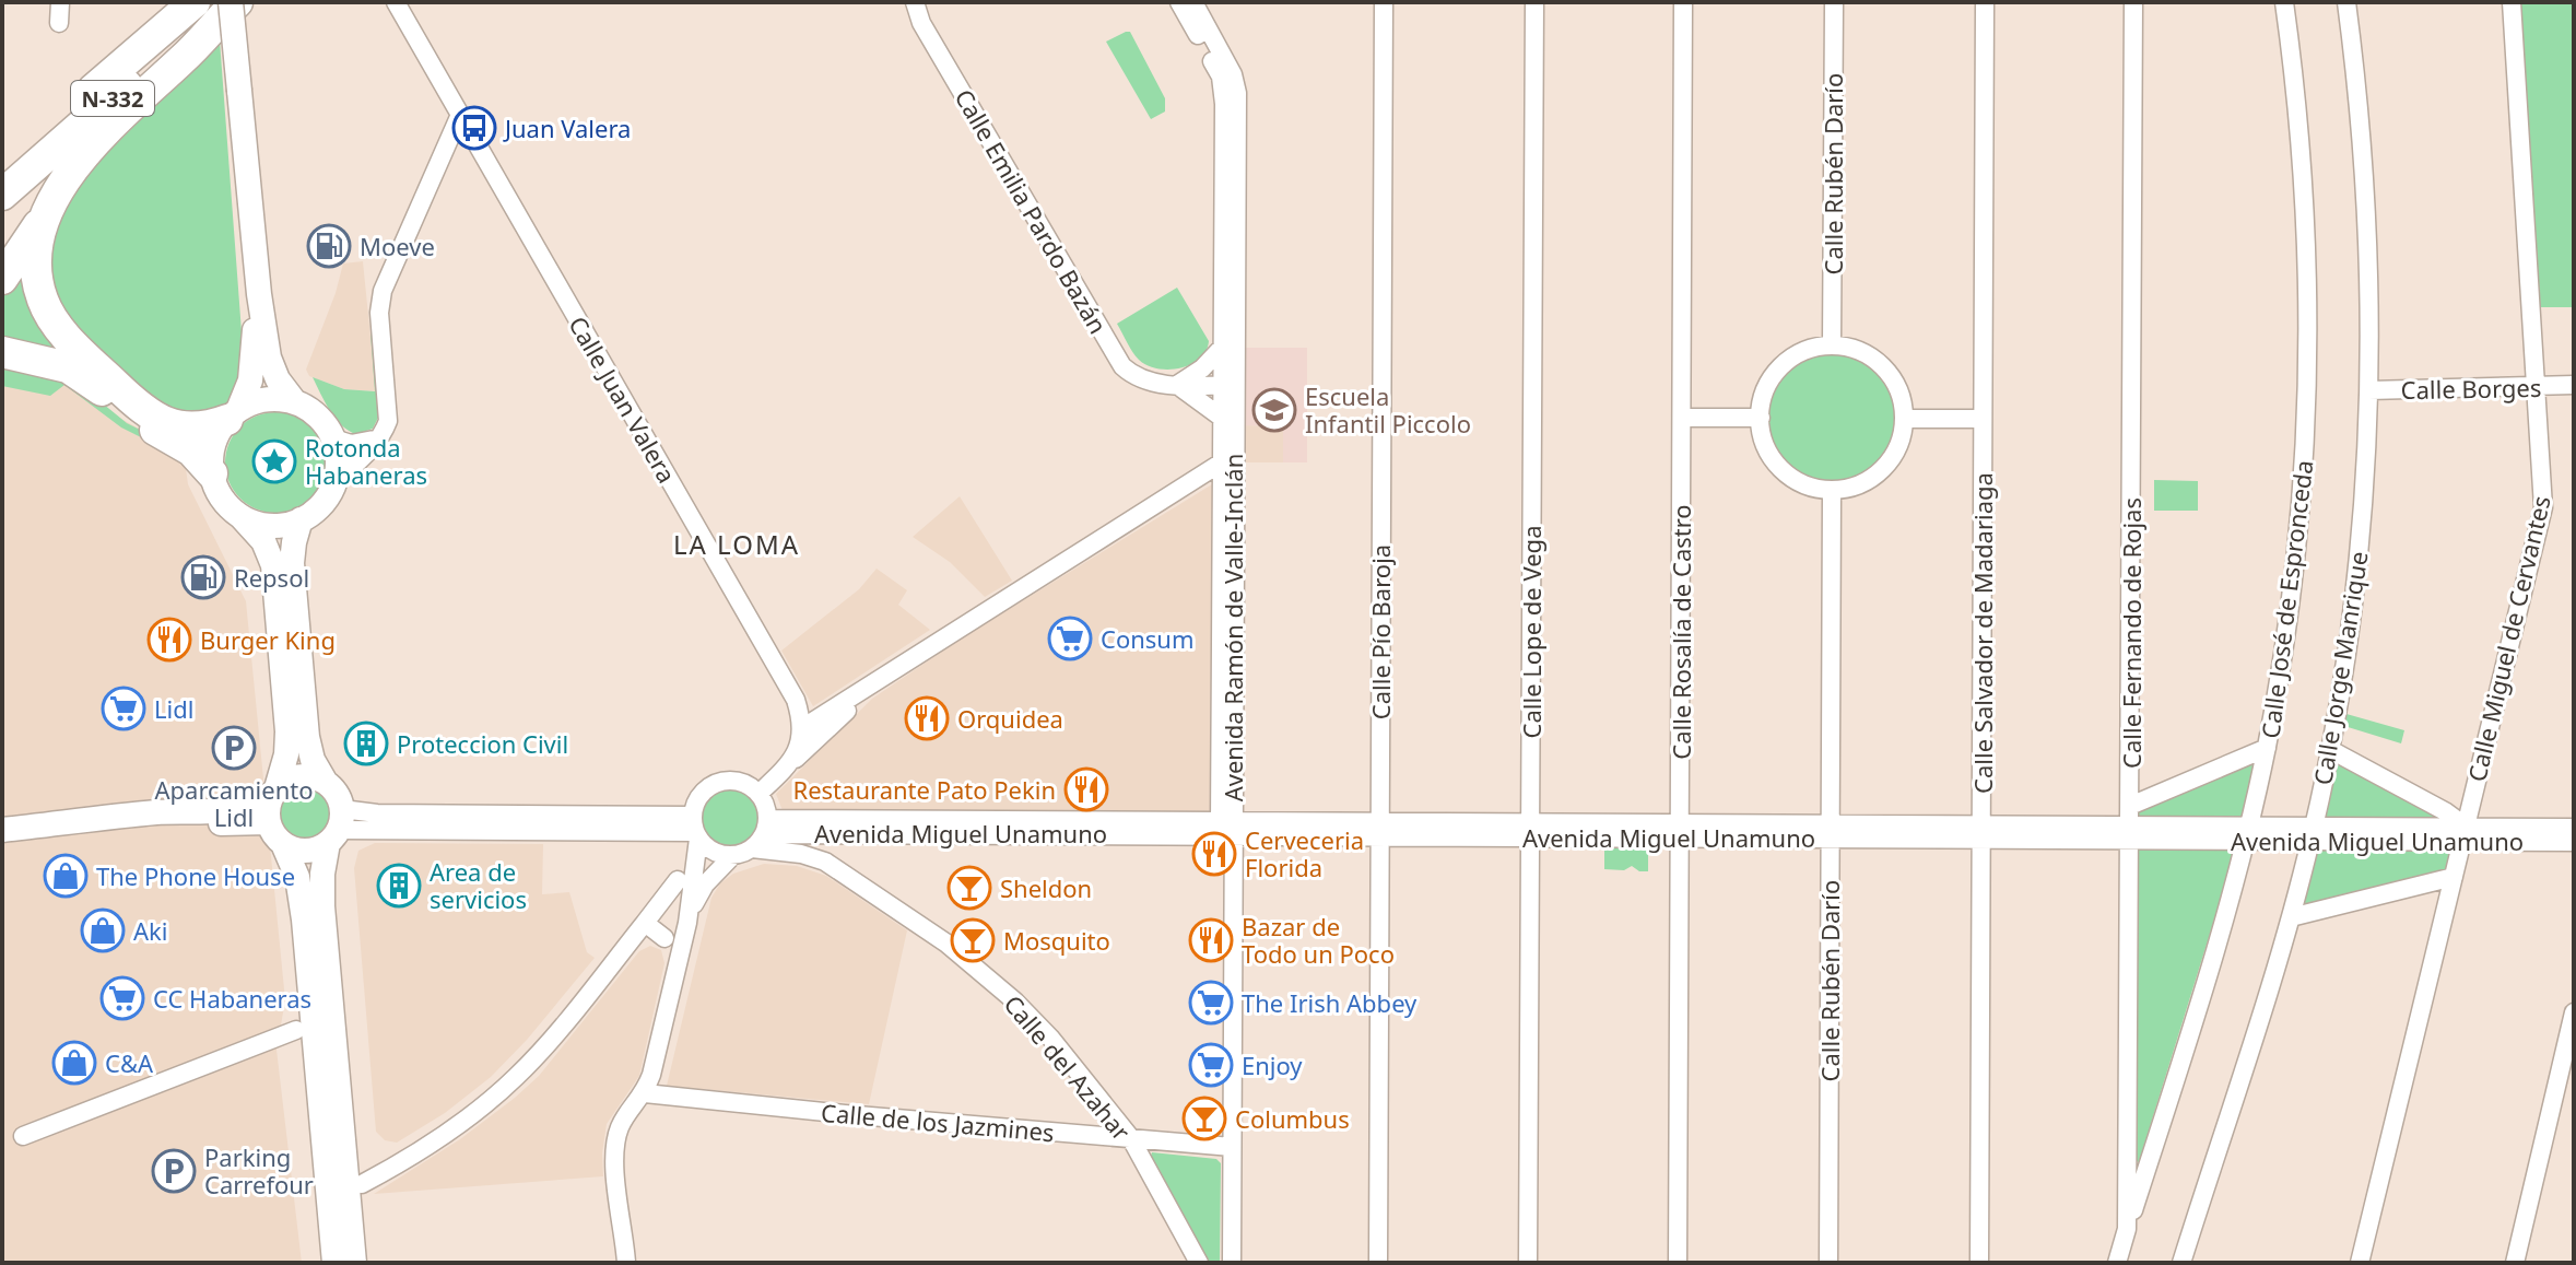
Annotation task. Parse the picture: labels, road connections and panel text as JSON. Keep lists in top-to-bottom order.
{
  "streets": {
    "highway": ["N-332"],
    "street": [
      "Calle Rubén Darío",
      "Calle Emilia Pardo Bazán",
      "Calle Borges",
      "Calle Juan Valera",
      "Calle José de Espronceda",
      "Avenida Ramón de Valle-Inclán",
      "Calle Pío Baroja",
      "Calle Lope de Vega",
      "Calle Rosalía de Castro",
      "Calle Salvador de Madariaga",
      "Calle Fernando de Rojas",
      "Calle Miguel de Cervantes",
      "Calle Jorge Manrique",
      "Avenida Miguel Unamuno",
      "Calle del Azahar",
      "Calle de los Jazmines"
    ]
  },
  "crossings": [
    ["Calle Rubén Darío", "Avenida Miguel Unamuno"],
    ["Calle Emilia Pardo Bazán", "Avenida Ramón de Valle-Inclán"],
    ["Calle Borges", "Calle Miguel de Cervantes"],
    ["Calle Borges", "Calle Jorge Manrique"],
    ["Calle José de Espronceda", "Calle Fernando de Rojas"],
    ["Calle José de Espronceda", "Avenida Miguel Unamuno"],
    ["Avenida Ramón de Valle-Inclán", "Avenida Miguel Unamuno"],
    ["Avenida Ramón de Valle-Inclán", "Calle de los Jazmines"],
    ["Calle Pío Baroja", "Avenida Miguel Unamuno"],
    ["Calle Lope de Vega", "Avenida Miguel Unamuno"],
    ["Calle Rosalía de Castro", "Avenida Miguel Unamuno"],
    ["Calle Salvador de Madariaga", "Avenida Miguel Unamuno"],
    ["Calle Fernando de Rojas", "Avenida Miguel Unamuno"],
    ["Calle Miguel de Cervantes", "Avenida Miguel Unamuno"],
    ["Calle Jorge Manrique", "Avenida Miguel Unamuno"],
    ["Avenida Miguel Unamuno", "Calle del Azahar"],
    ["Calle del Azahar", "Calle de los Jazmines"]
  ],
  "districts": ["LA LOMA"],
  "places": {
    "bus stop": ["Juan Valera"],
    "fuel station": ["Moeve", "Repsol"],
    "school or university": ["Escuela Infantil Piccolo"],
    "place": ["Rotonda Habaneras"],
    "supermarket": [
      "Consum",
      "Lidl",
      "CC Habaneras",
      "The Irish Abbey",
      "Enjoy"
    ],
    "restaurant": [
      "Burger King",
      "Orquidea",
      "Restaurante Pato Pekin",
      "Cerveceria Florida",
      "Bazar de Todo un Poco"
    ],
    "building": ["Proteccion Civil", "Area de servicios"],
    "parking": ["Aparcamiento Lidl", "Parking Carrefour"],
    "shop": ["The Phone House", "Aki", "C&A"],
    "bar": ["Sheldon", "Mosquito", "Columbus"]
  }
}
